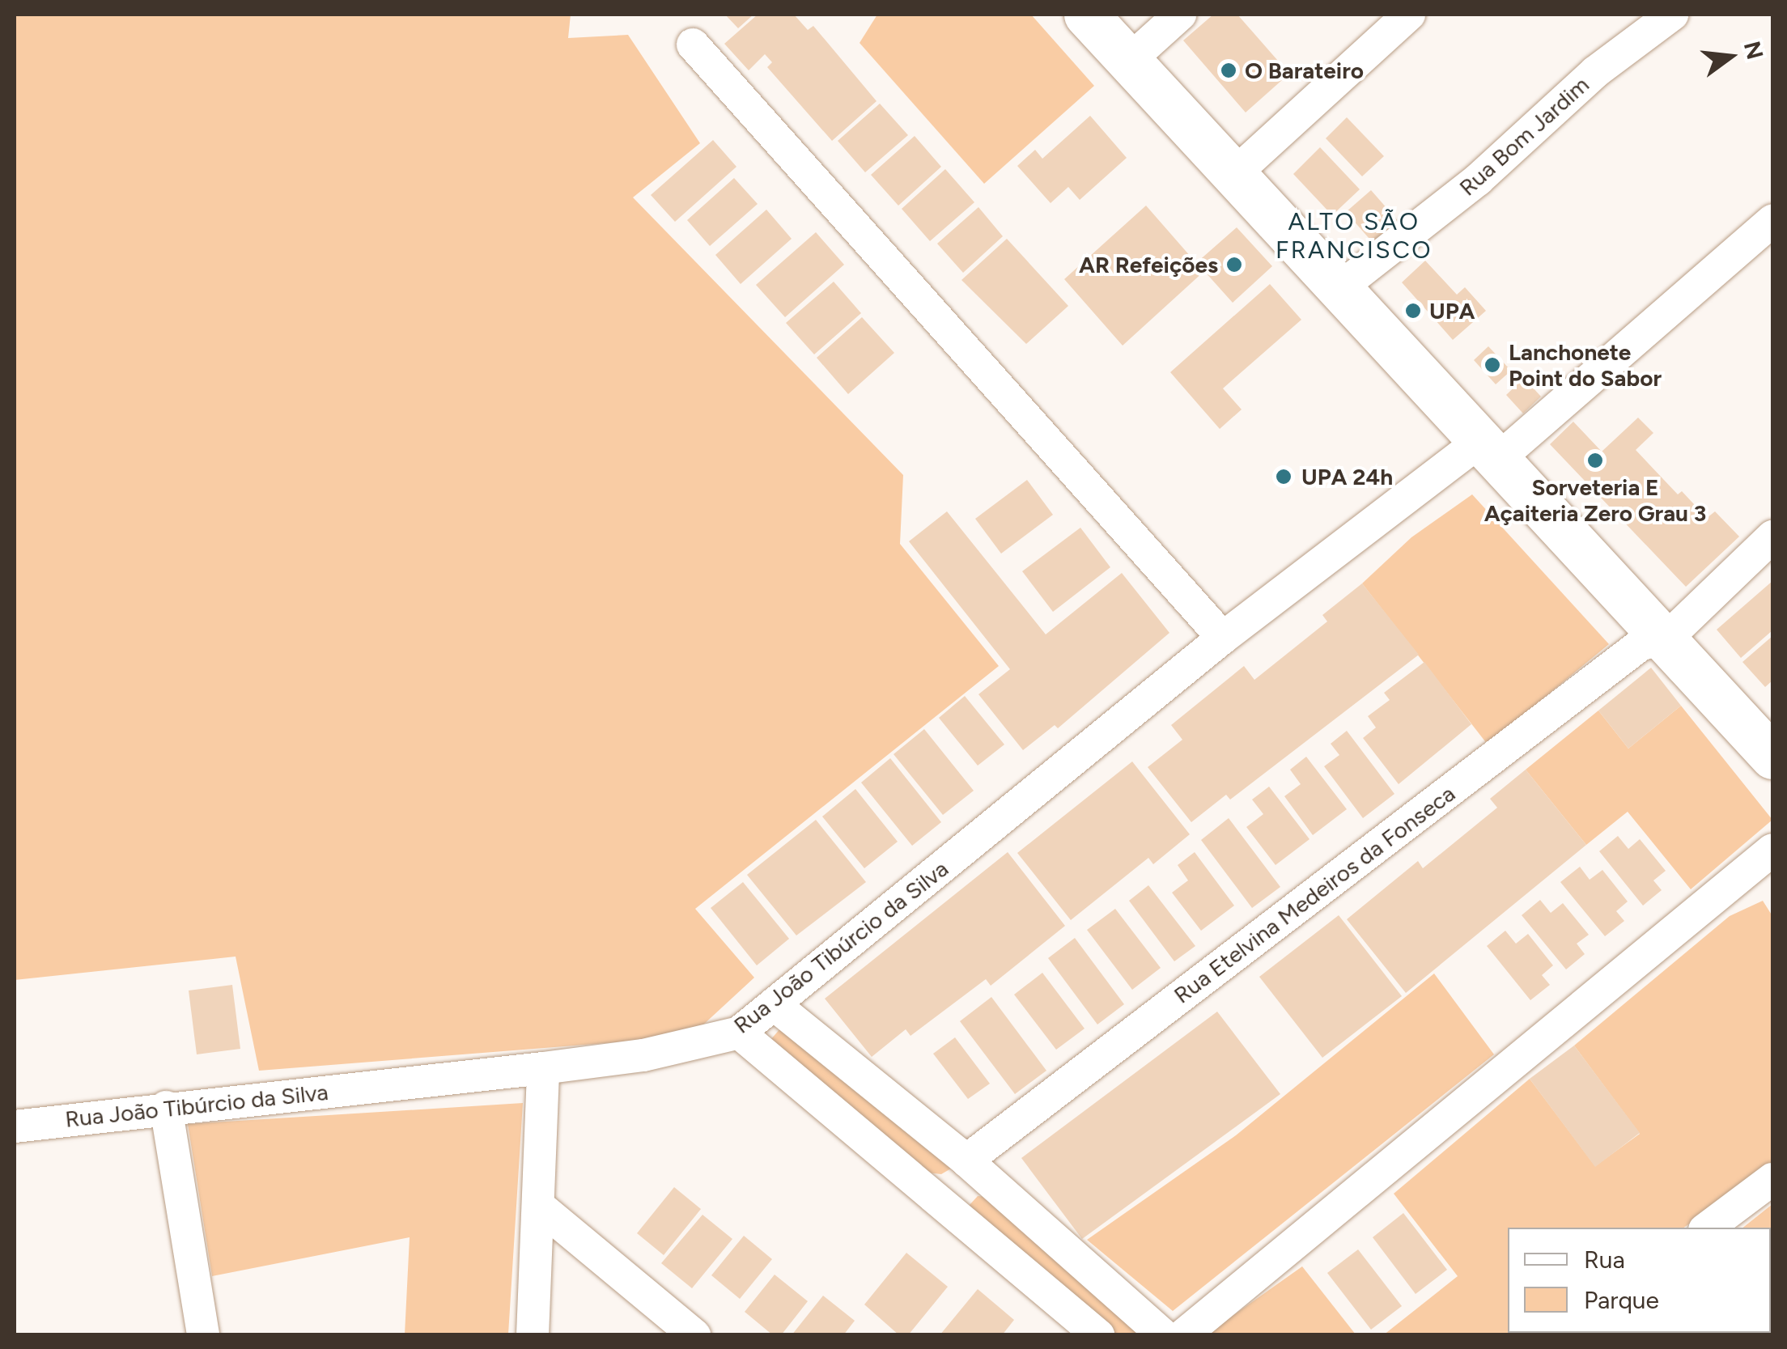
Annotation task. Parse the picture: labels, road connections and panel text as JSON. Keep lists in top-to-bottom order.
{
  "streets": {
    "street": ["Rua Bom Jardim", "Rua Etelvina Medeiros da Fonseca", "Rua João Tibúrcio da Silva"]
  },
  "districts": ["ALTO SÃO FRANCISCO"],
  "places": [
    "O Barateiro",
    "AR Refeições",
    "UPA",
    "Lanchonete Point do Sabor",
    "Sorveteria E Açaiteria Zero Grau 3",
    "UPA 24h"
  ],
  "legend": ["Rua", "Parque"],
  "north": "right"
}
